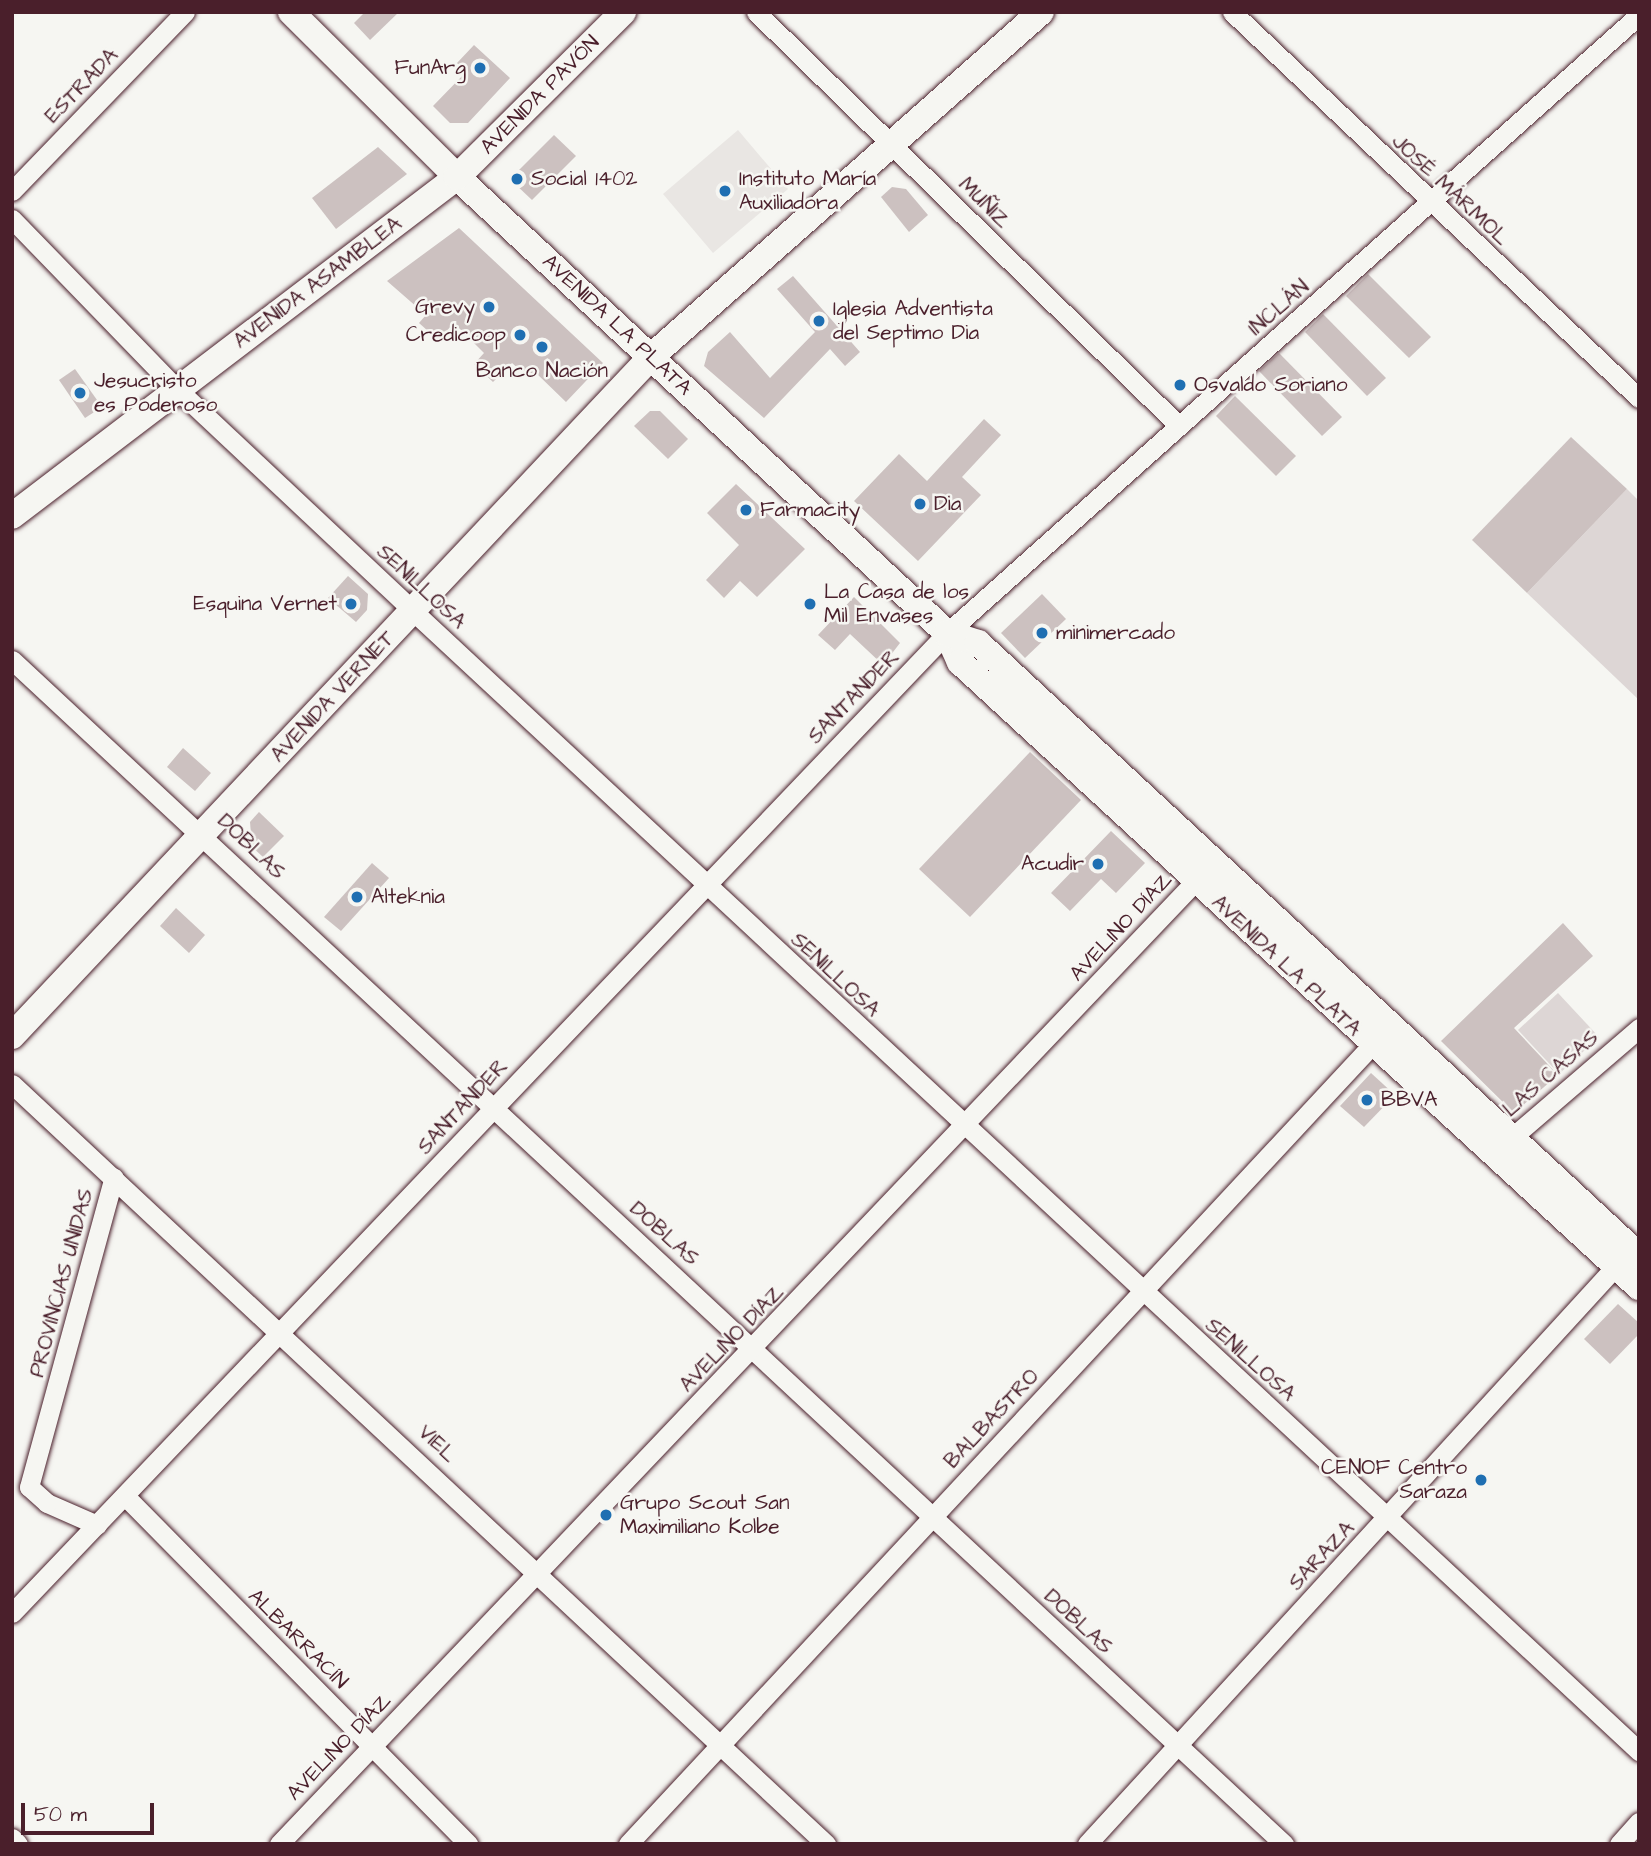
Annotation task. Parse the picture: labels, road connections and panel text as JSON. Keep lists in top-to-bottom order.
{
  "streets": {
    "main road": [
      "AVENIDA PAVÓN",
      "AVENIDA ASAMBLEA",
      "AVENIDA LA PLATA",
      "AVENIDA VERNET"
    ],
    "street": [
      "ESTRADA",
      "JOSÉ MÁRMOL",
      "MUÑIZ",
      "INCLÁN",
      "SENILLOSA",
      "SANTANDER",
      "DOBLAS",
      "AVELINO DÍAZ",
      "LAS CASAS",
      "PROVINCIAS UNIDAS",
      "BALBASTRO",
      "VIEL",
      "SARAZA",
      "ALBARRACÍN"
    ]
  },
  "crossings": [
    ["AVENIDA PAVÓN", "AVENIDA ASAMBLEA"],
    ["AVENIDA PAVÓN", "AVENIDA LA PLATA"],
    ["JOSÉ MÁRMOL", "INCLÁN"],
    ["MUÑIZ", "INCLÁN"],
    ["MUÑIZ", "AVENIDA VERNET"],
    ["AVENIDA ASAMBLEA", "AVENIDA LA PLATA"],
    ["AVENIDA ASAMBLEA", "SENILLOSA"],
    ["INCLÁN", "AVENIDA LA PLATA"],
    ["INCLÁN", "SANTANDER"],
    ["AVENIDA LA PLATA", "AVENIDA VERNET"],
    ["AVENIDA LA PLATA", "SANTANDER"],
    ["AVENIDA LA PLATA", "AVELINO DÍAZ"],
    ["AVENIDA LA PLATA", "LAS CASAS"],
    ["AVENIDA LA PLATA", "BALBASTRO"],
    ["AVENIDA LA PLATA", "SARAZA"],
    ["SENILLOSA", "AVENIDA VERNET"],
    ["SENILLOSA", "SANTANDER"],
    ["SENILLOSA", "AVELINO DÍAZ"],
    ["SENILLOSA", "BALBASTRO"],
    ["SENILLOSA", "SARAZA"],
    ["AVENIDA VERNET", "DOBLAS"],
    ["SANTANDER", "DOBLAS"],
    ["SANTANDER", "PROVINCIAS UNIDAS"],
    ["SANTANDER", "VIEL"],
    ["SANTANDER", "ALBARRACÍN"],
    ["DOBLAS", "AVELINO DÍAZ"],
    ["DOBLAS", "BALBASTRO"],
    ["DOBLAS", "SARAZA"],
    ["AVELINO DÍAZ", "VIEL"],
    ["AVELINO DÍAZ", "ALBARRACÍN"],
    ["PROVINCIAS UNIDAS", "VIEL"],
    ["BALBASTRO", "VIEL"]
  ],
  "places": [
    "FunArg",
    "Social 1402",
    "Instituto María Auxiliadora",
    "Grevy",
    "Iglesia Adventista del Septimo Dia",
    "Credicoop",
    "Banco Nación",
    "Osvaldo Soriano",
    "Jesucristo es Poderoso",
    "Dia",
    "Farmacity",
    "Esquina Vernet",
    "La Casa de los Mil Envases",
    "minimercado",
    "Acudir",
    "Alteknia",
    "BBVA",
    "CENOF Centro Saraza",
    "Grupo Scout San Maximiliano Kolbe"
  ],
  "scale_bar": "50 m"
}
